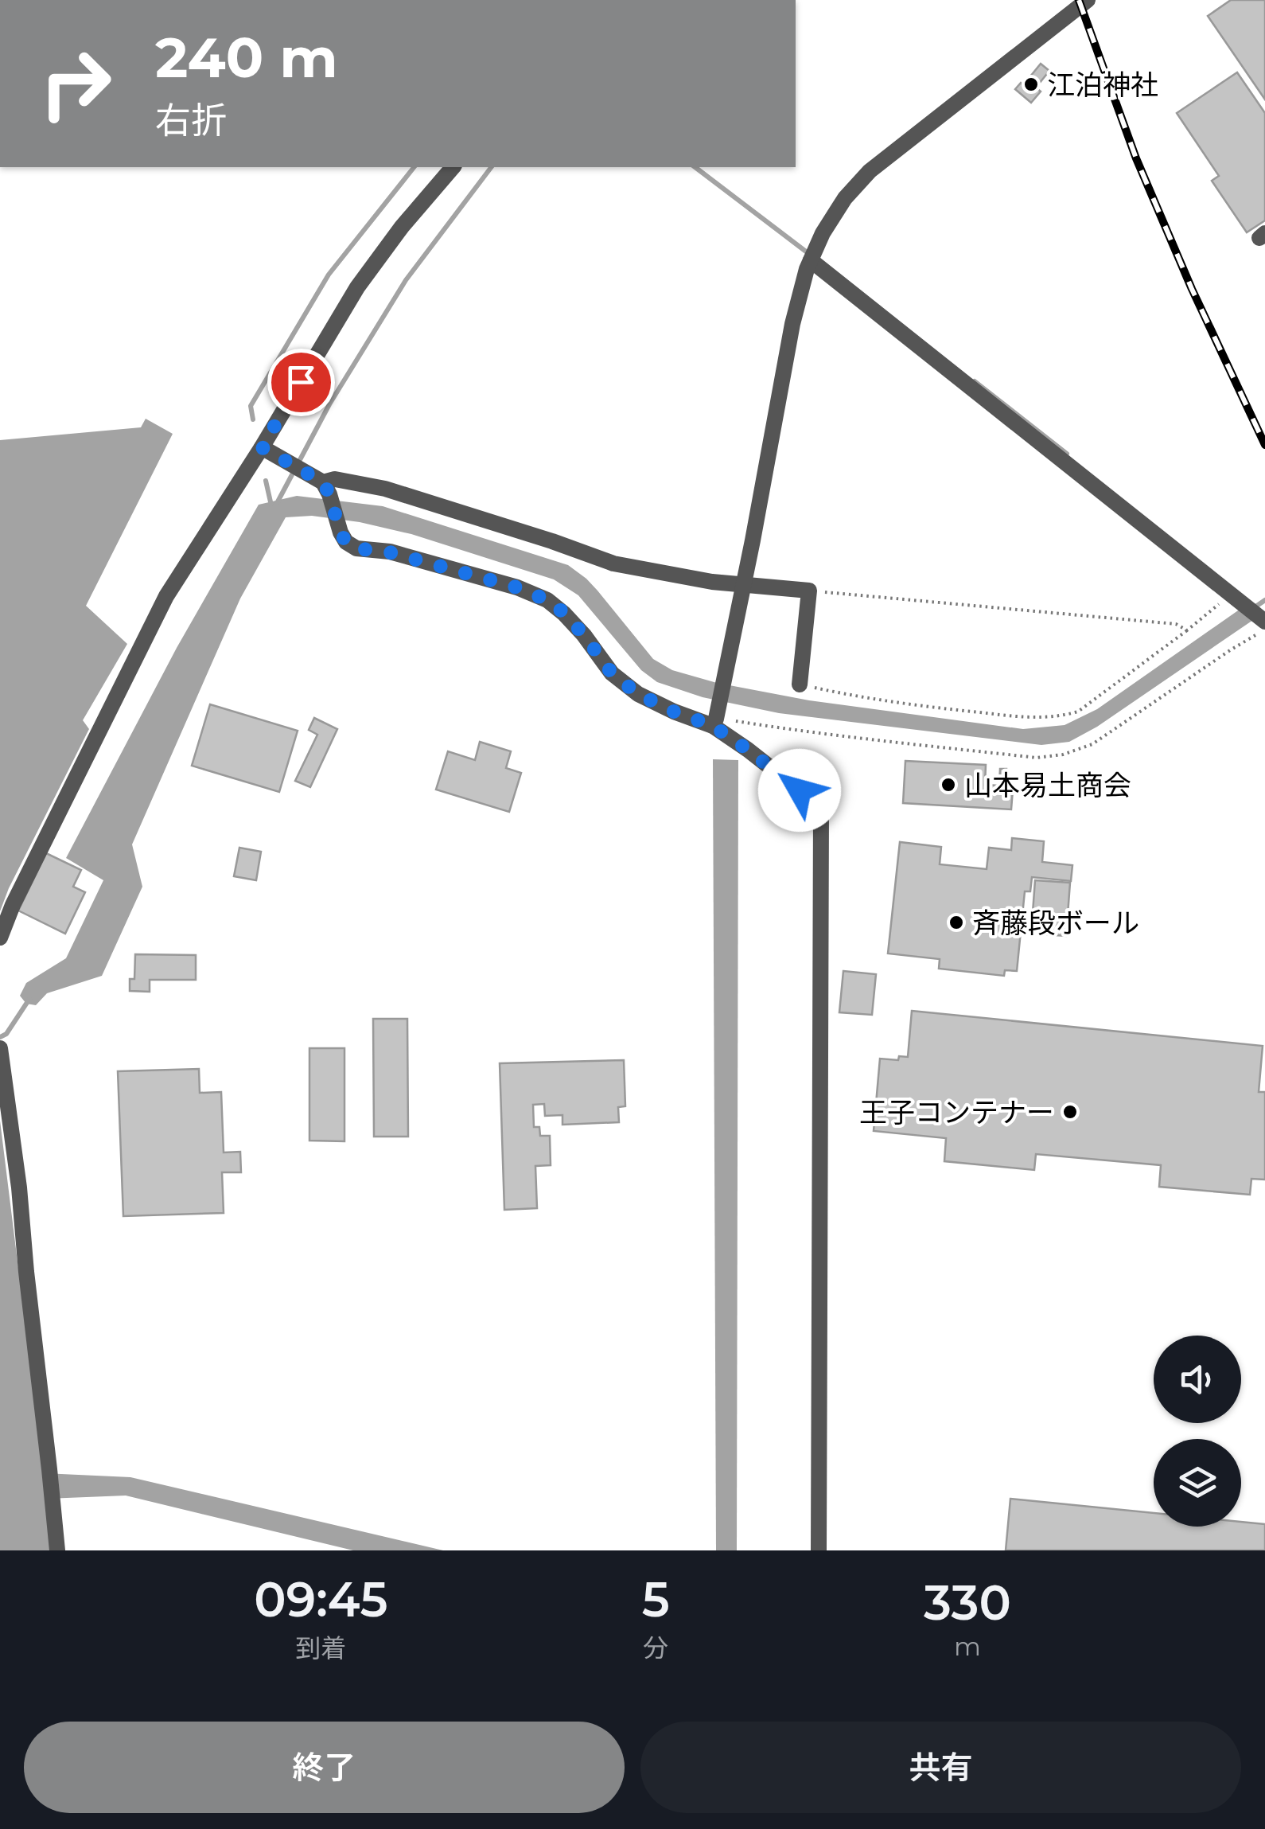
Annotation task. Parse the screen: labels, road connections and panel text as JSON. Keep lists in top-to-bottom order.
{
  "places": [
    "江泊神社",
    "山本易土商会",
    "斉藤段ボール",
    "王子コンテナー"
  ],
  "page": {
    "turn": ["240 m", "右折"],
    "eta": [
      "09:45",
      "到着",
      "5",
      "分",
      "330",
      "m"
    ],
    "buttons": ["終了", "共有"]
  }
}
